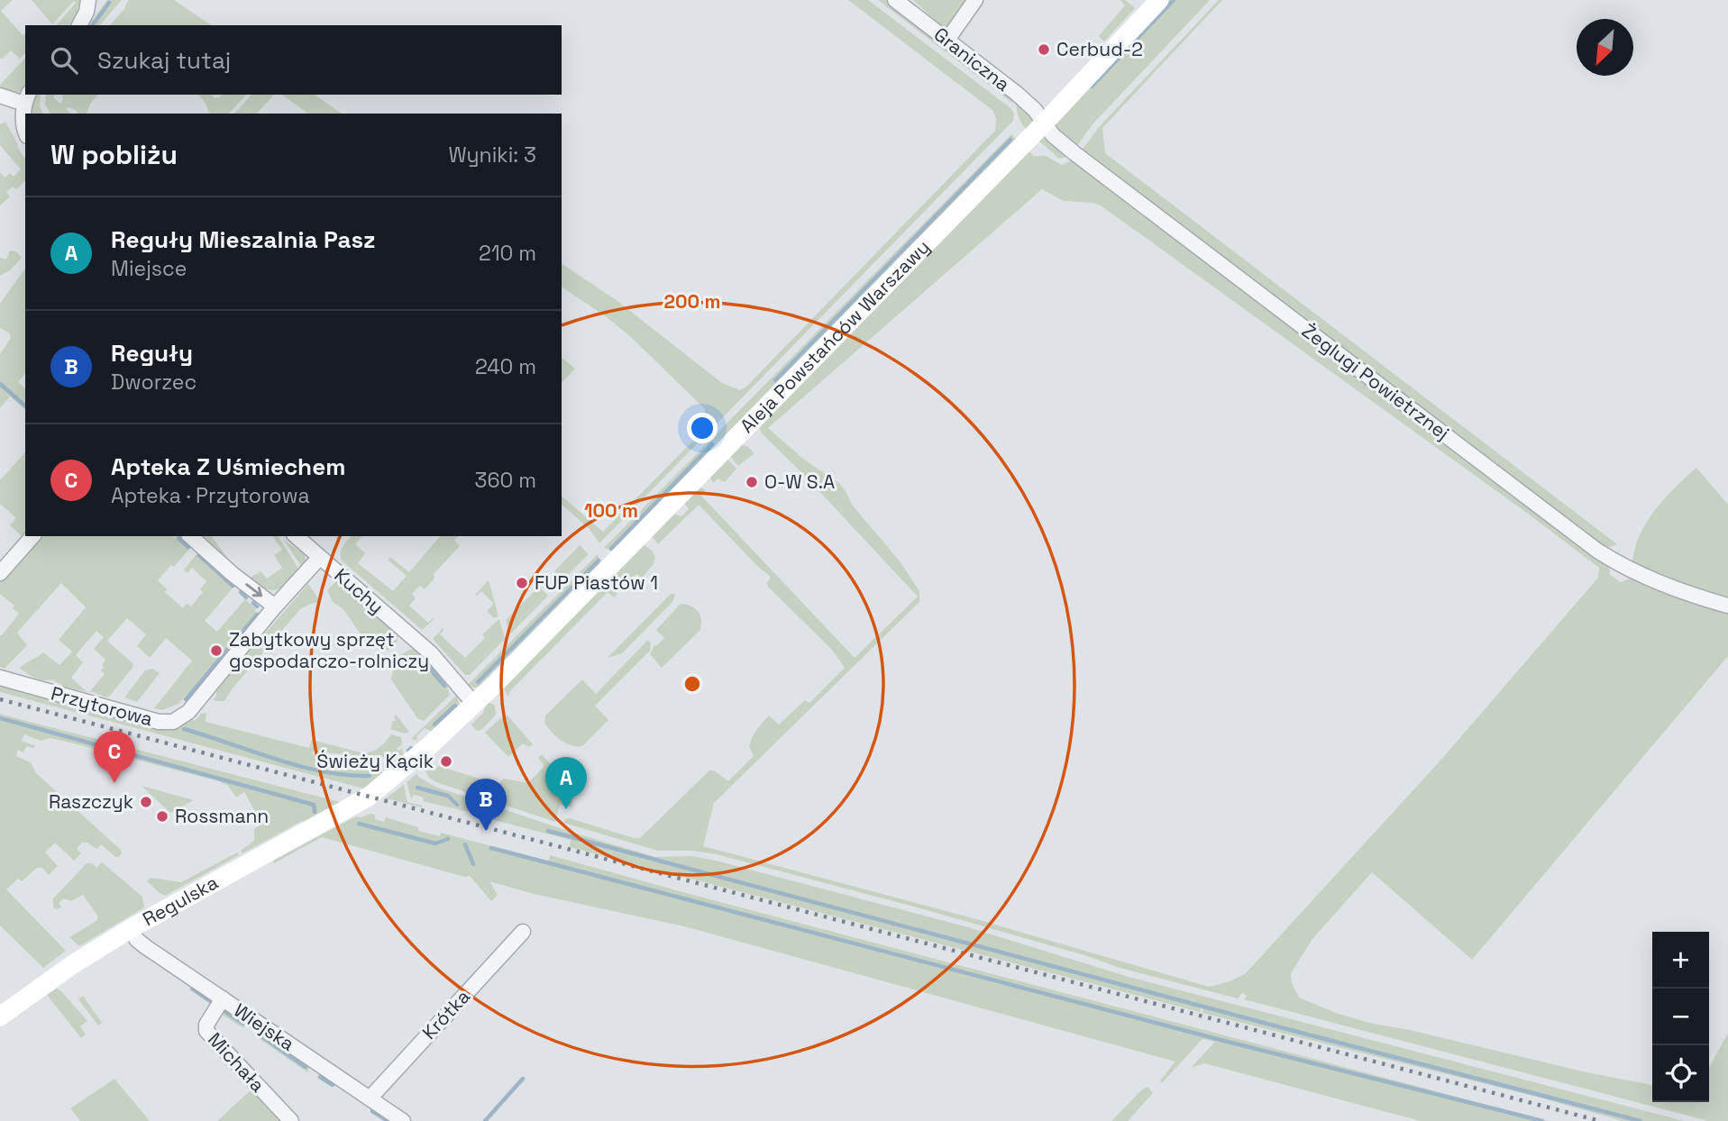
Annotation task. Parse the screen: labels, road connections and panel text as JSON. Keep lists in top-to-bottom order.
{
  "streets": {
    "street": [
      "Graniczna",
      "Aleja Powstańców Warszawy",
      "Żeglugi Powietrznej",
      "Kuchy",
      "Przytorowa",
      "Regulska",
      "Krótka",
      "Wiejska",
      "Michała"
    ]
  },
  "crossings": [
    ["Graniczna", "Aleja Powstańców Warszawy"],
    ["Graniczna", "Żeglugi Powietrznej"],
    ["Aleja Powstańców Warszawy", "Żeglugi Powietrznej"],
    ["Aleja Powstańców Warszawy", "Kuchy"],
    ["Aleja Powstańców Warszawy", "Regulska"],
    ["Kuchy", "Przytorowa"],
    ["Regulska", "Wiejska"],
    ["Krótka", "Wiejska"],
    ["Wiejska", "Michała"]
  ],
  "places": [
    "Cerbud-2",
    "O-W S.A",
    "FUP Piastów 1",
    "Zabytkowy sprzęt gospodarczo-rolniczy",
    "Świeży Kącik",
    "Raszczyk",
    "Rossmann"
  ],
  "north": "bottom left",
  "page": {
    "search": "Szukaj tutaj",
    "heading": ["W pobliżu", "Wyniki: 3"],
    "list": [
      {
        "mark": "A",
        "name": "Reguły Mieszalnia Pasz",
        "note": "Miejsce",
        "value": "210 m"
      },
      {
        "mark": "B",
        "name": "Reguły",
        "note": "Dworzec",
        "value": "240 m"
      },
      {
        "mark": "C",
        "name": "Apteka Z Uśmiechem",
        "note": "Apteka · Przytorowa",
        "value": "360 m"
      }
    ],
    "pins": ["C", "A", "B"],
    "map_buttons": ["+", "−"]
  },
  "rings": ["200 m", "100 m"]
}
